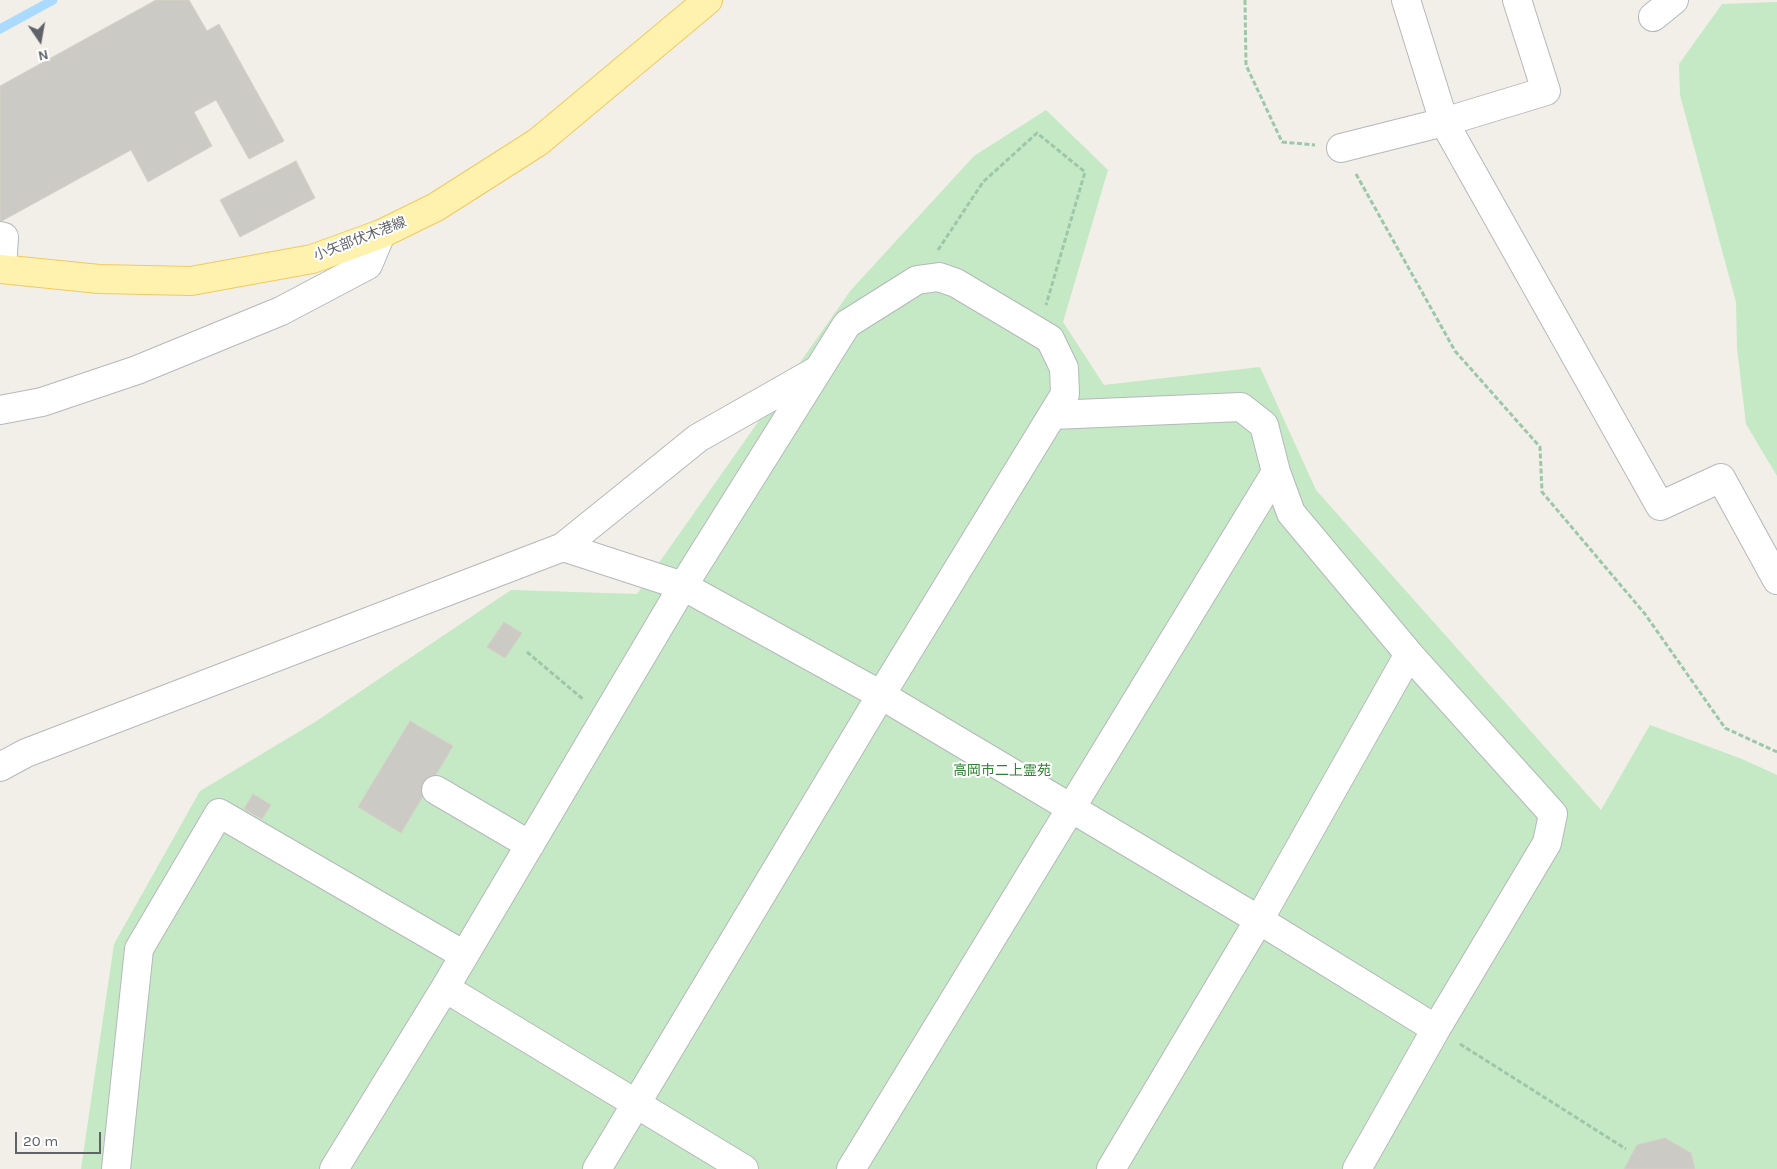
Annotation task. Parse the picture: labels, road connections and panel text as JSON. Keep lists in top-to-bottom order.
{
  "streets": {
    "main road": ["小矢部伏木港線"]
  },
  "parks": ["高岡市二上霊苑"],
  "scale_bar": "20 m",
  "north": "bottom"
}
